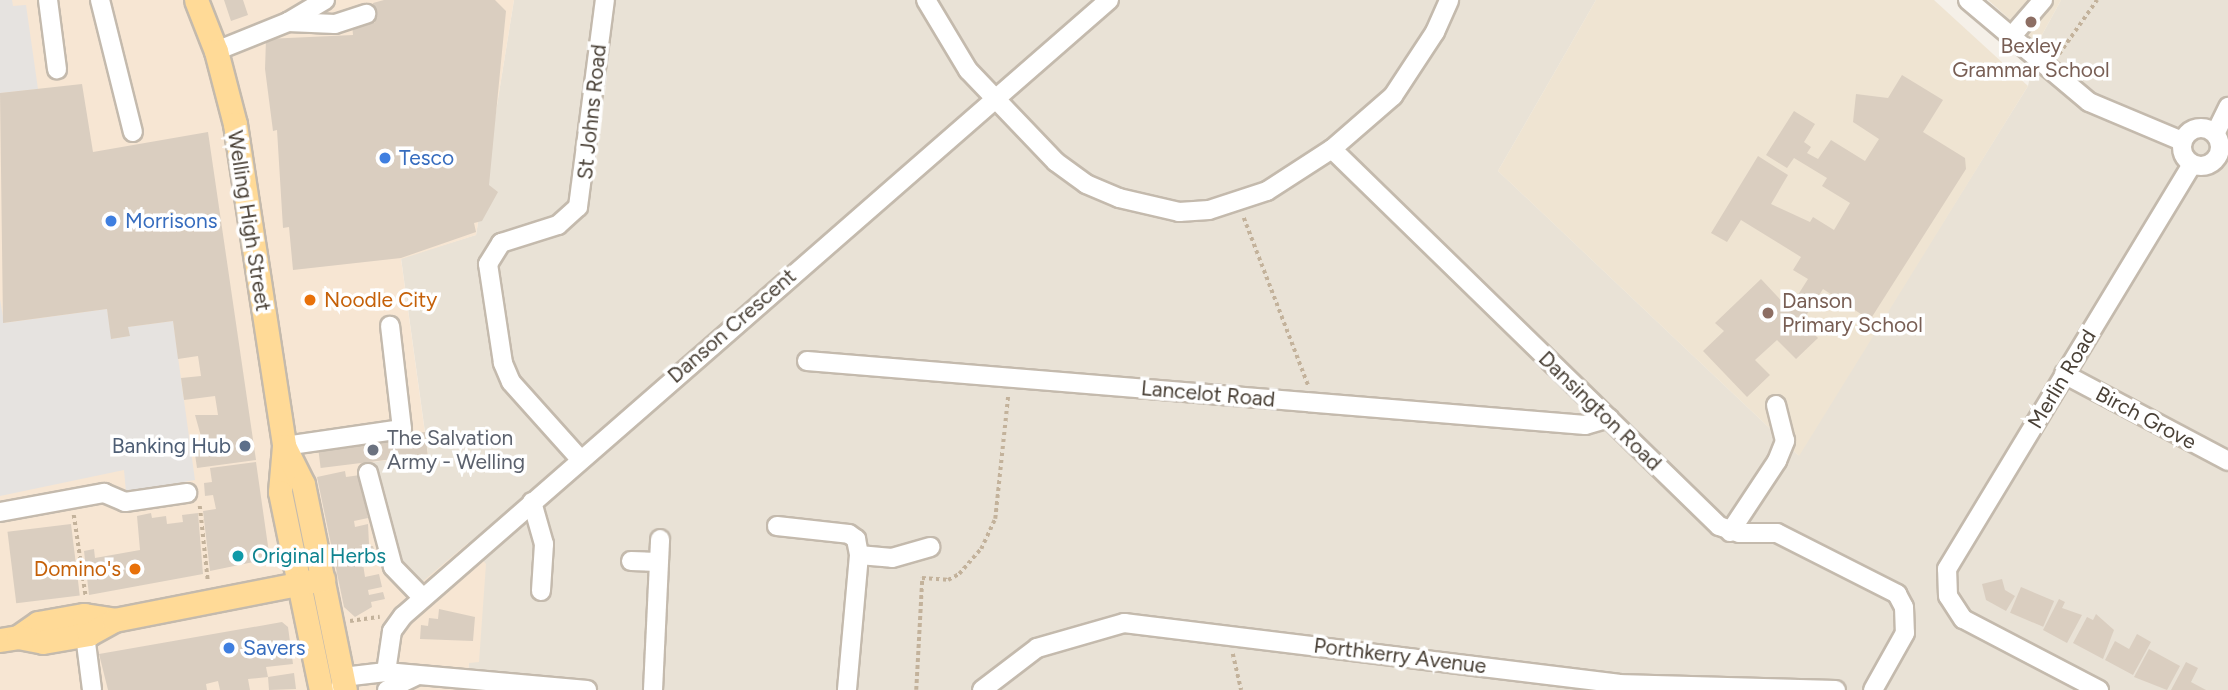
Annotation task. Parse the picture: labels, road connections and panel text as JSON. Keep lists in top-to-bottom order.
{
  "streets": {
    "main road": ["Welling High Street"],
    "street": [
      "St Johns Road",
      "Danson Crescent",
      "Merlin Road",
      "Lancelot Road",
      "Dansington Road",
      "Birch Grove",
      "Porthkerry Avenue"
    ]
  },
  "crossings": [
    ["St Johns Road", "Danson Crescent"],
    ["Merlin Road", "Birch Grove"],
    ["Lancelot Road", "Dansington Road"]
  ],
  "places": [
    "Bexley Grammar School",
    "Tesco",
    "Morrisons",
    "Noodle City",
    "Danson Primary School",
    "Banking Hub",
    "The Salvation Army - Welling",
    "Original Herbs",
    "Domino's",
    "Savers"
  ]
}
